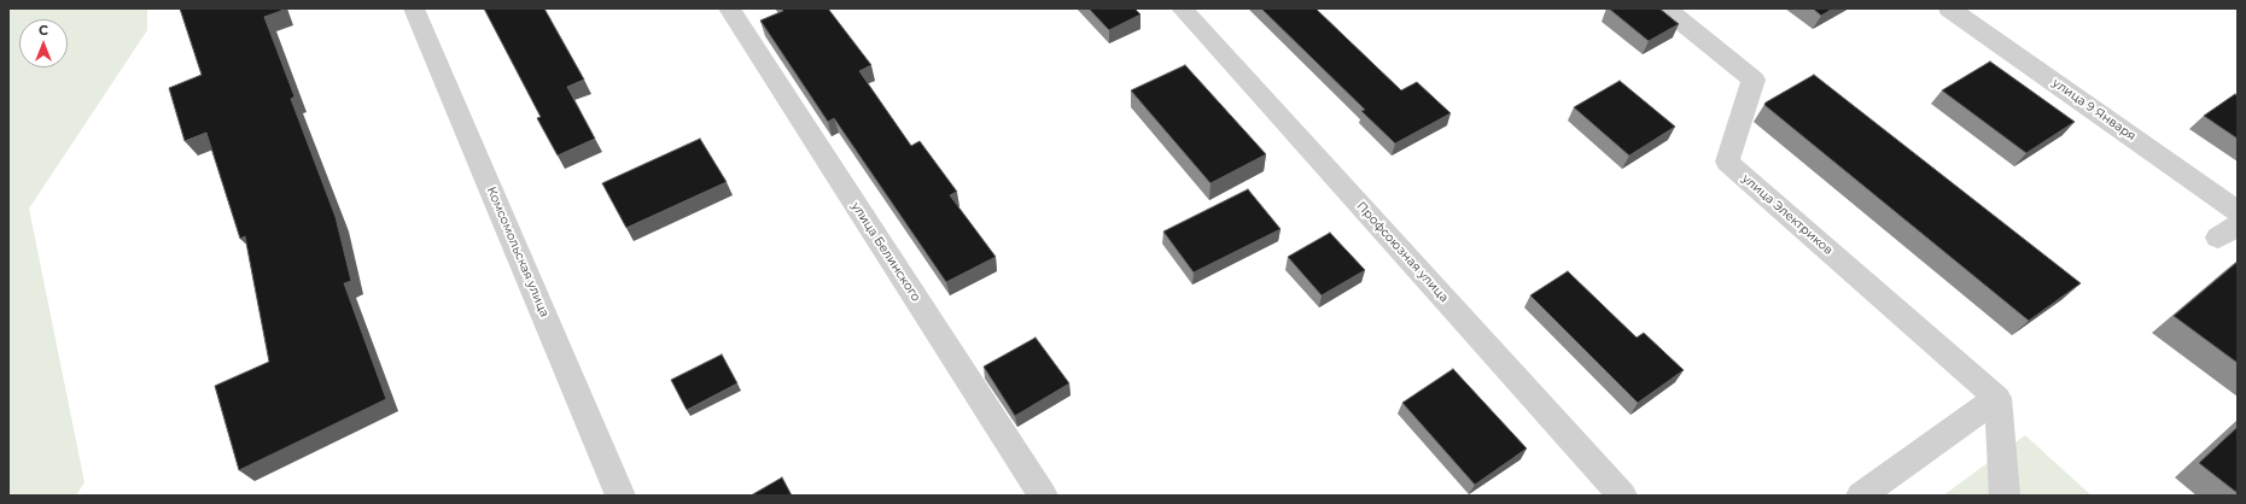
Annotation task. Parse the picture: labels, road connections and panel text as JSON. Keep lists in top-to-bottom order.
{
  "streets": {
    "street": [
      "улица 9 Января",
      "улица Электриков",
      "Комсомольская улица",
      "улица Белинского",
      "Профсоюзная улица"
    ]
  },
  "north": "top"
}
